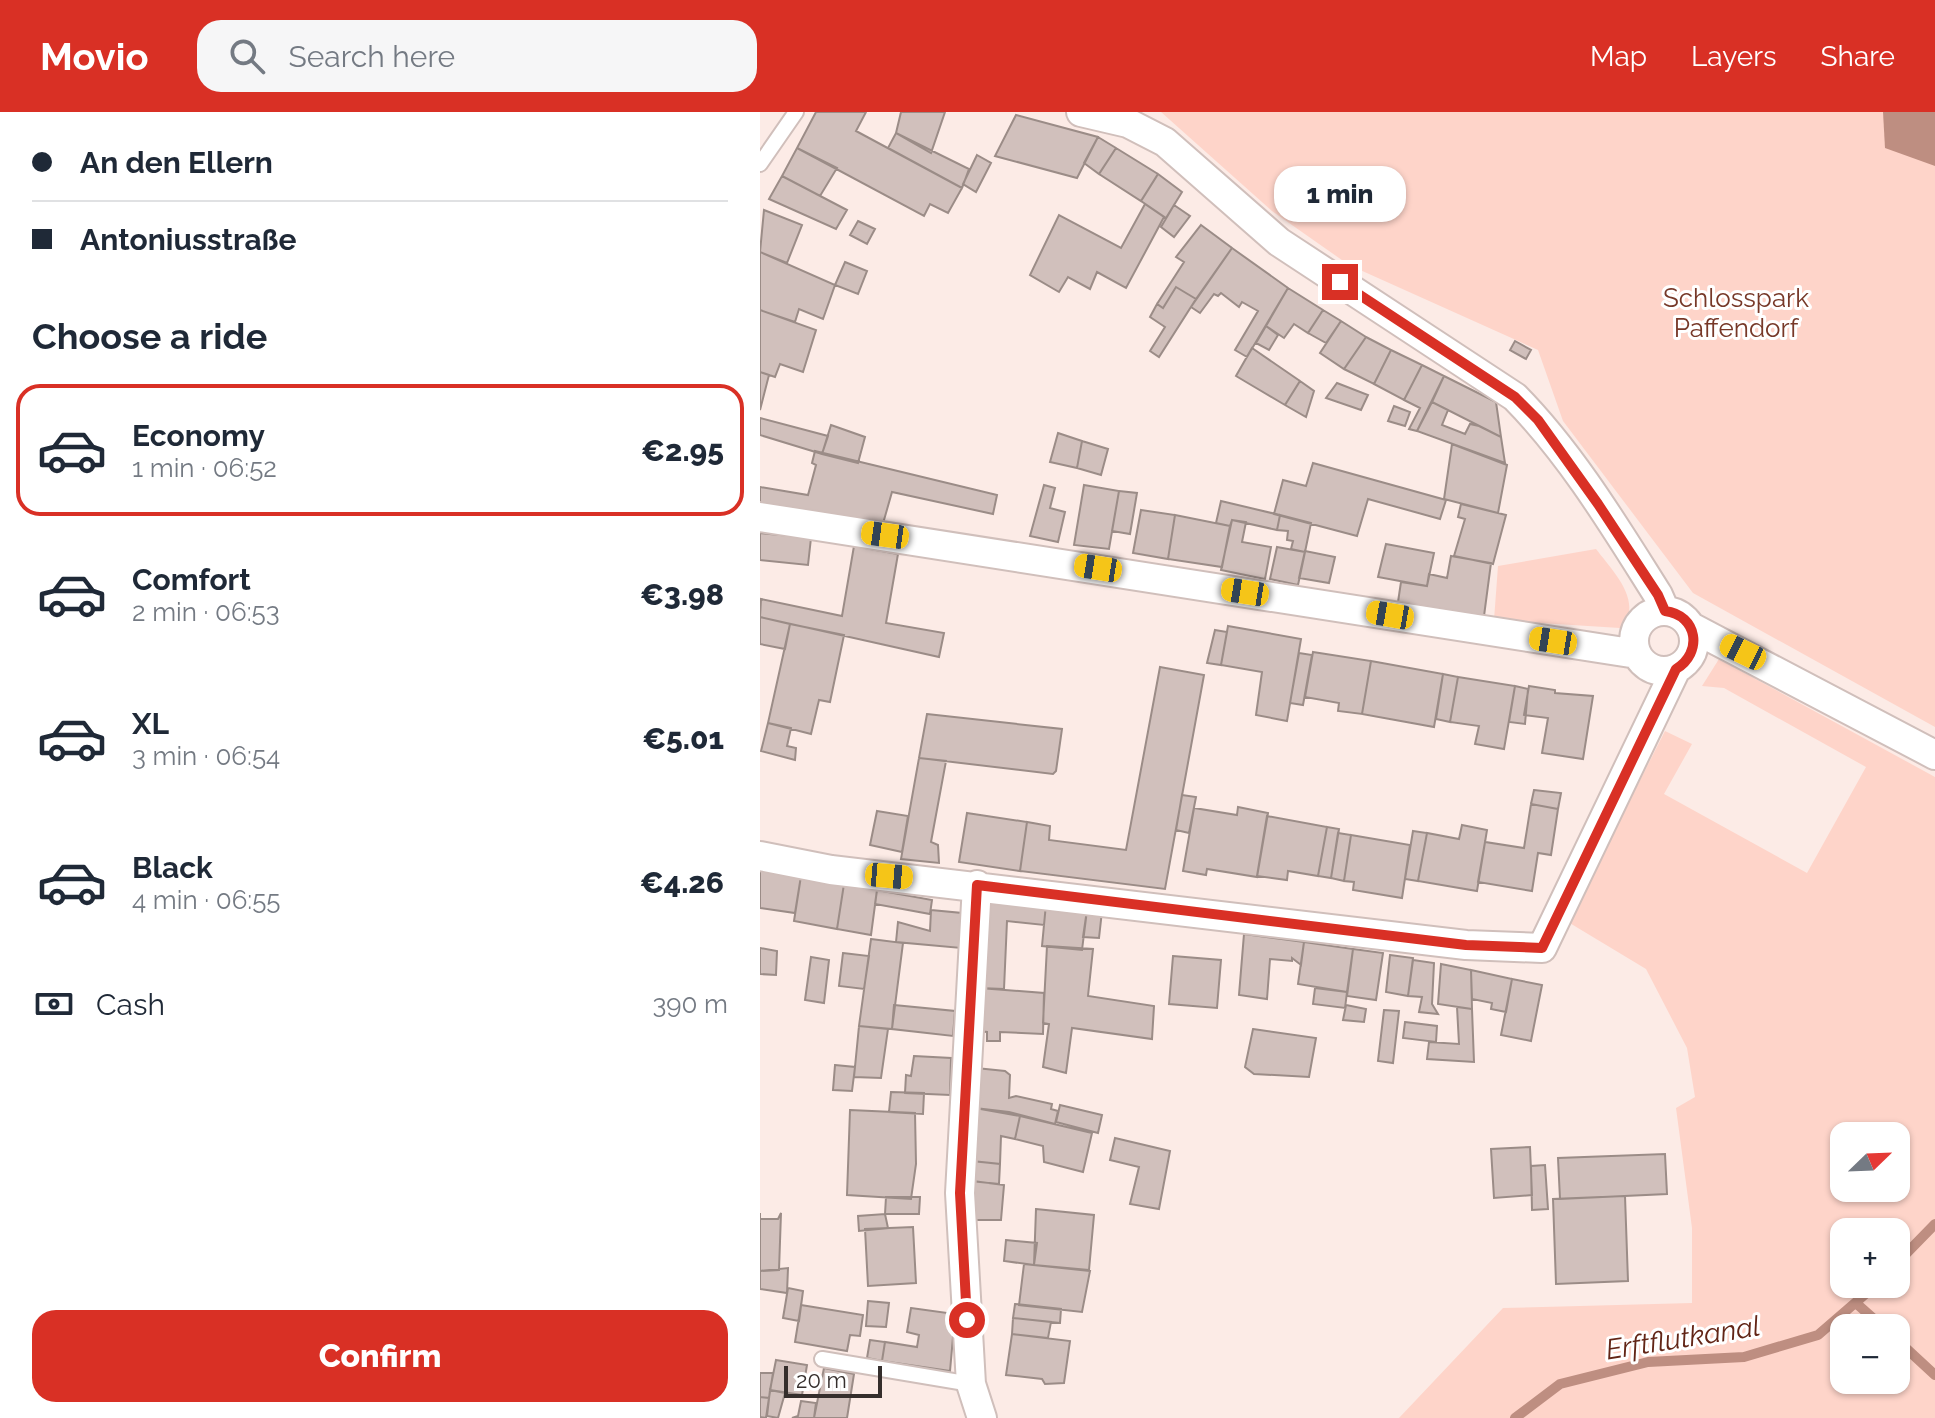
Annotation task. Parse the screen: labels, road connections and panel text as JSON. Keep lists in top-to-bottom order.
{
  "water": ["Erftflutkanal"],
  "parks": ["Schlosspark Paffendorf"],
  "scale_bar": "20 m",
  "north": "top right",
  "page": {
    "header": "Movio",
    "search": "Search here",
    "nav": ["Map", "Layers", "Share"],
    "banner": ["An den Ellern", "Antoniusstraße"],
    "bubble": "1 min",
    "heading": "Choose a ride",
    "list": [
      {
        "name": "Economy",
        "note": "1 min · 06:52",
        "value": "€2.95"
      },
      {
        "name": "Comfort",
        "note": "2 min · 06:53",
        "value": "€3.98"
      },
      {
        "name": "XL",
        "note": "3 min · 06:54",
        "value": "€5.01"
      },
      {
        "name": "Black",
        "note": "4 min · 06:55",
        "value": "€4.26"
      }
    ],
    "pay": ["Cash", "390 m"],
    "map_buttons": ["+", "−"],
    "buttons": "Confirm",
    "scale": "20 m"
  }
}
